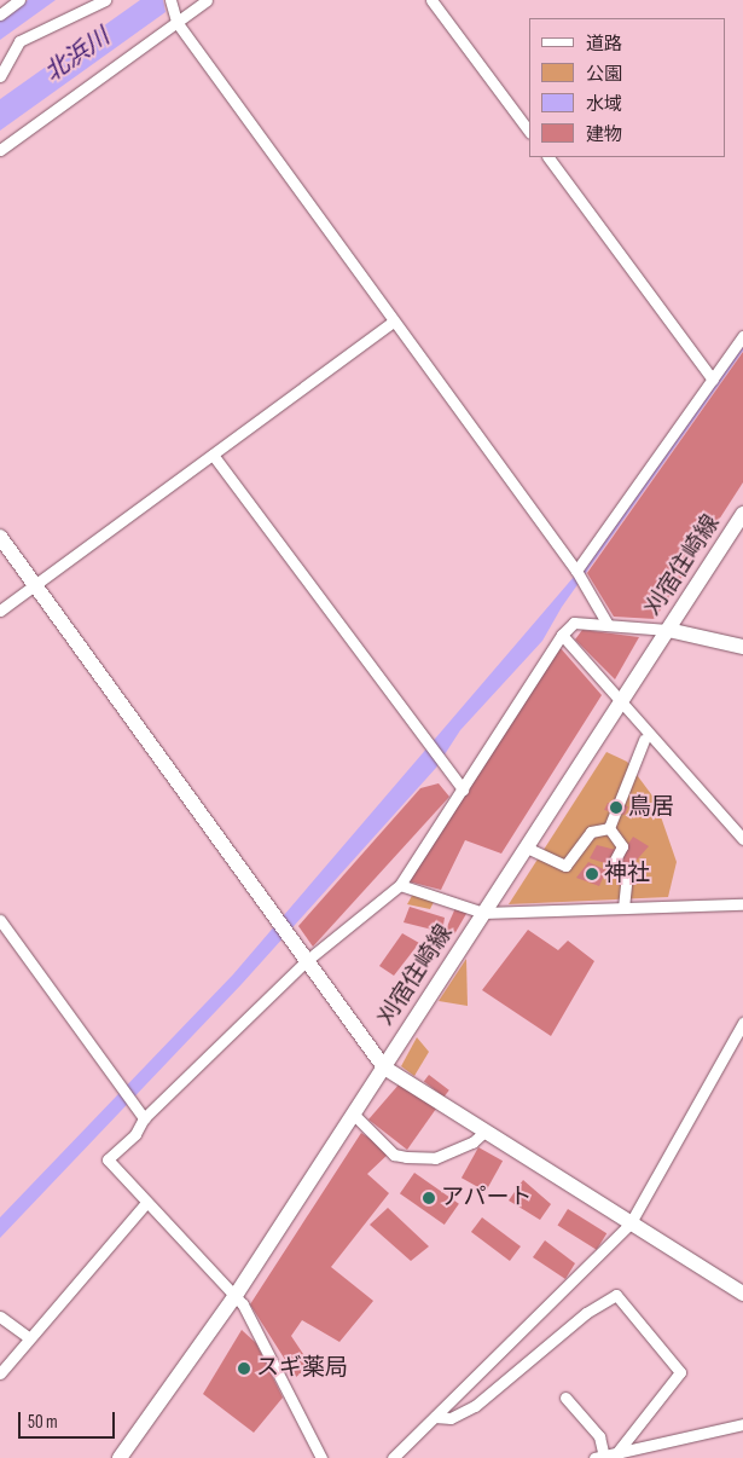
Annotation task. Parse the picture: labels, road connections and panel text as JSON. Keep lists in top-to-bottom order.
{
  "streets": {
    "street": ["刈宿住崎線"]
  },
  "water": ["北浜川"],
  "places": [
    "鳥居",
    "神社",
    "アパート",
    "スギ薬局"
  ],
  "legend": [
    "道路",
    "公園",
    "水域",
    "建物"
  ],
  "scale_bar": "50 m"
}
